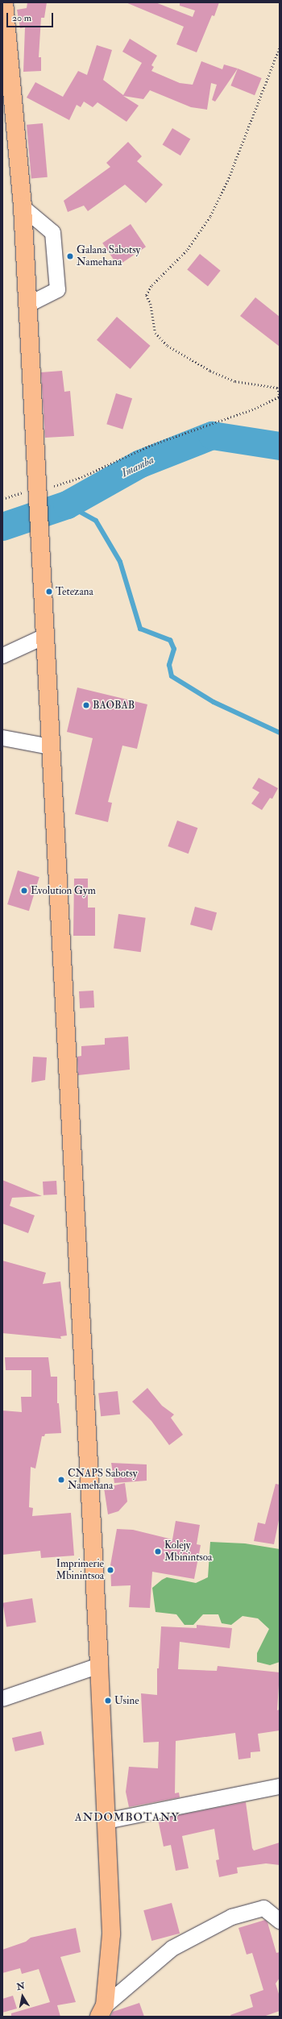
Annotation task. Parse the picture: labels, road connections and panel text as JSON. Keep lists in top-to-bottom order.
{
  "districts": ["ANDOMBOTANY"],
  "water": ["Imamba"],
  "places": [
    "Galana Sabotsy Namehana",
    "Tetezana",
    "BAOBAB",
    "Evolution Gym",
    "CNAPS Sabotsy Namehana",
    "Kolejy Mbinintsoa",
    "Imprimerie Mbinintsoa",
    "Usine"
  ],
  "scale_bar": "20 m",
  "north": "top"
}
